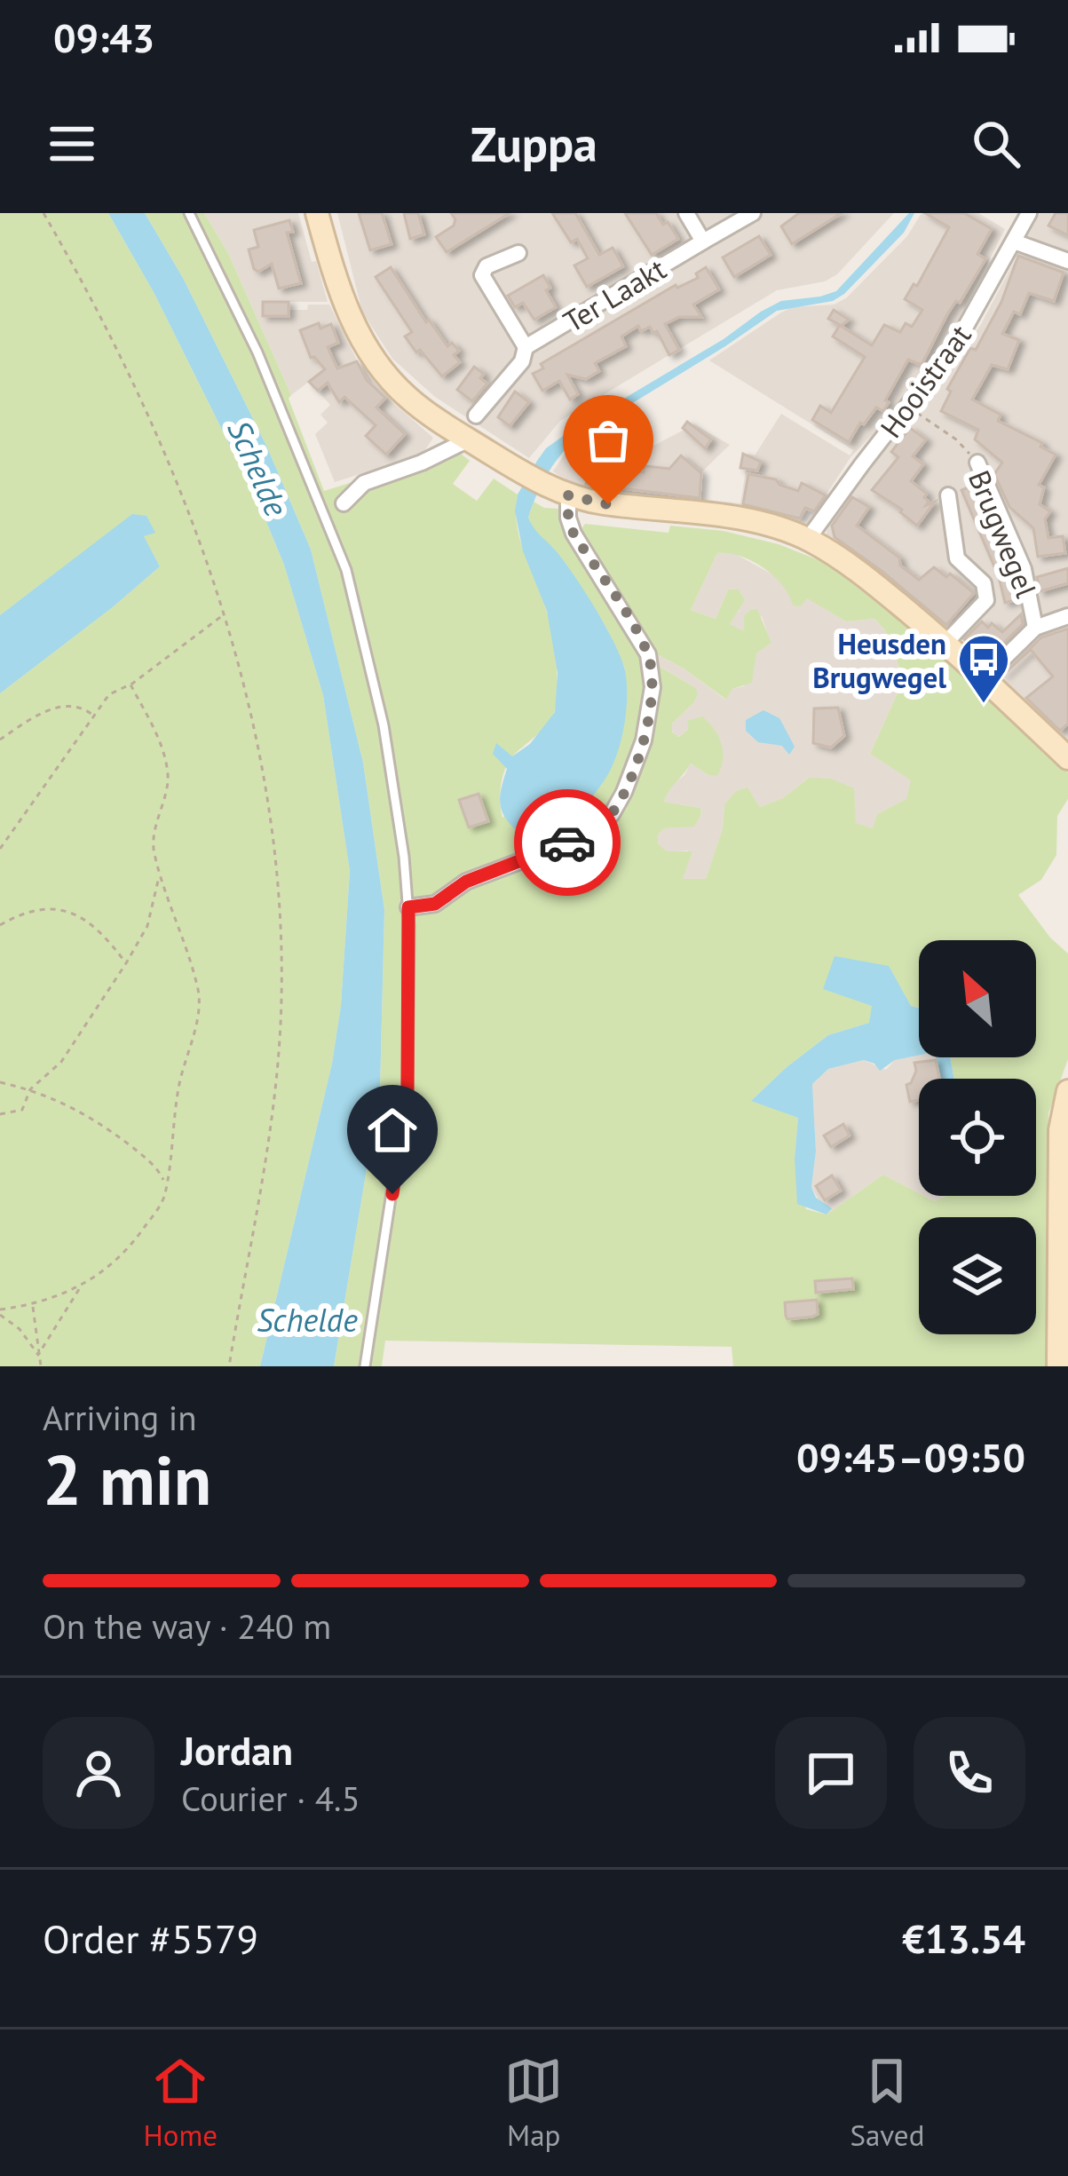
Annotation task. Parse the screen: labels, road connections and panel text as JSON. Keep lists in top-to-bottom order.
{
  "streets": {
    "street": ["Ter Laakt", "Hooistraat", "Brugwegel"]
  },
  "crossings": [
    ["Hooistraat", "Brugwegel"]
  ],
  "water": ["Schelde"],
  "places": {
    "bus stop": ["Heusden Brugwegel"]
  },
  "north": "top left",
  "page": {
    "status": "09:43",
    "header": "Zuppa",
    "heading": ["2 min", "Arriving in", "09:45–09:50"],
    "panel": [
      "Jordan",
      "Courier · 4.5",
      "Order #5579",
      "€13.54"
    ],
    "bar": "On the way · 240 m",
    "tabs": ["Home", "Map", "Saved"]
  }
}
